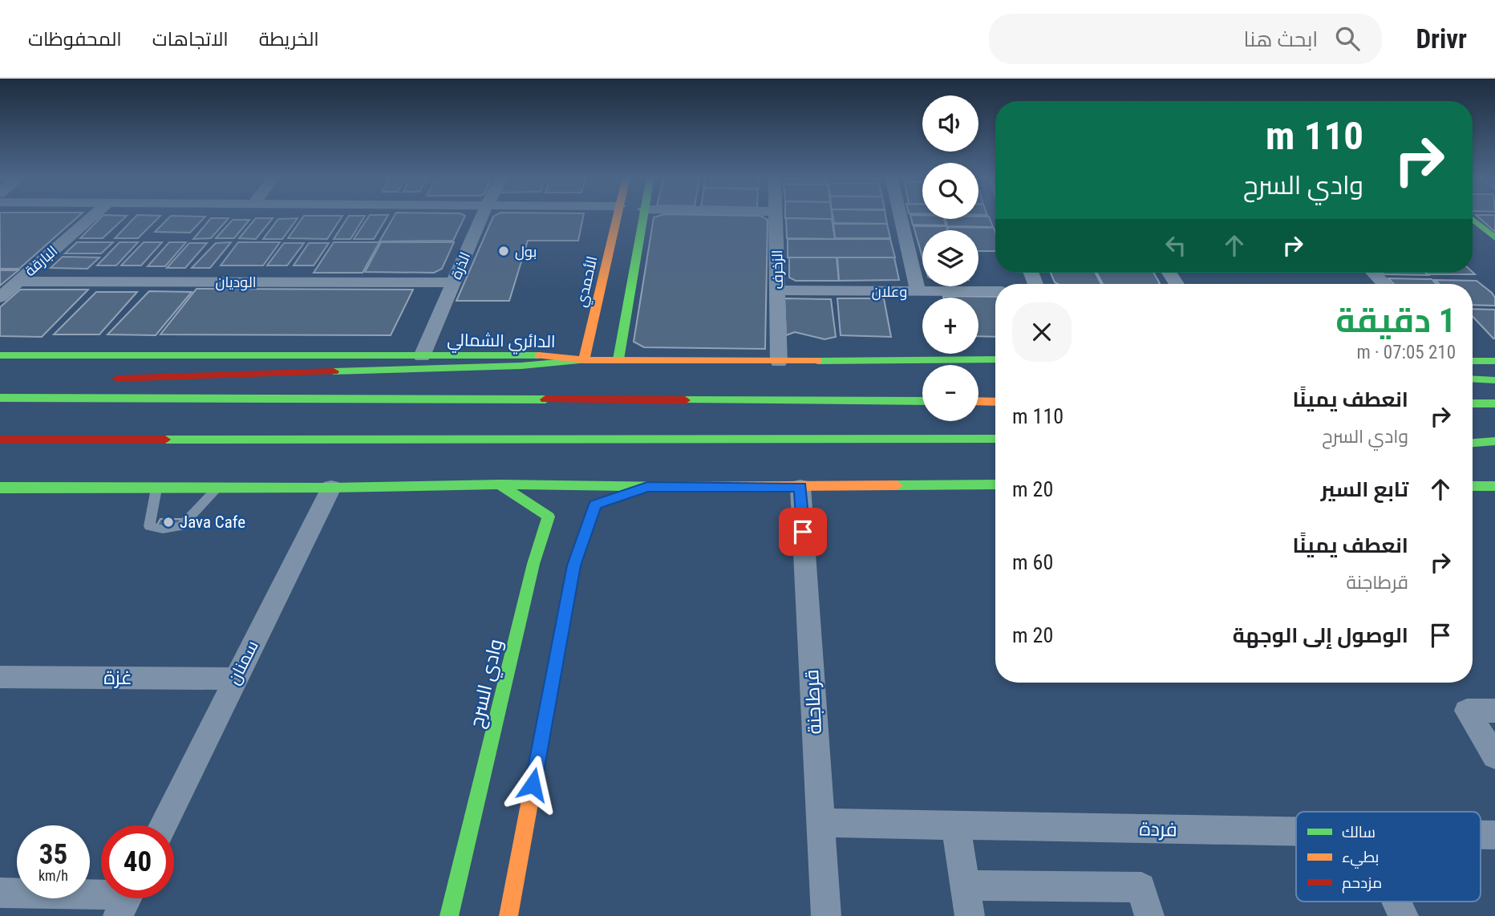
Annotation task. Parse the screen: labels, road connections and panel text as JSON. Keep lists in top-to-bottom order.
{
  "streets": {
    "main road": ["الأحمدي", "الدائري الشمالي", "وادي السرح"],
    "street": [
      "البارقة",
      "الذرة",
      "الزخرف",
      "الوديان",
      "وعلان",
      "سمنان",
      "غزة",
      "قرطاجنة",
      "فردة"
    ]
  },
  "crossings": [
    ["البارقة", "الوديان"],
    ["الذرة", "الوديان"],
    ["الذرة", "الدائري الشمالي"],
    ["الزخرف", "وعلان"],
    ["الزخرف", "الدائري الشمالي"],
    ["الأحمدي", "الدائري الشمالي"],
    ["سمنان", "غزة"],
    ["قرطاجنة", "فردة"]
  ],
  "places": ["بول", "Java Cafe"],
  "legend": ["سالك", "بطيء", "مزدحم"],
  "page": {
    "header": "Drivr",
    "search": "ابحث هنا",
    "nav": ["الخريطة", "الاتجاهات", "المحفوظات"],
    "map_buttons": ["+", "−"],
    "turn": ["110 m", "وادي السرح"],
    "heading": ["1 دقيقة", "210 m · 07:05"],
    "list": [
      {
        "name": "انعطف يمينًا",
        "note": "وادي السرح",
        "value": "110 m"
      },
      {
        "name": "تابع السير",
        "value": "20 m"
      },
      {
        "name": "انعطف يمينًا",
        "note": "قرطاجنة",
        "value": "60 m"
      },
      {
        "name": "الوصول إلى الوجهة",
        "value": "20 m"
      }
    ],
    "speed": "35 km/h",
    "limit": "40"
  }
}
